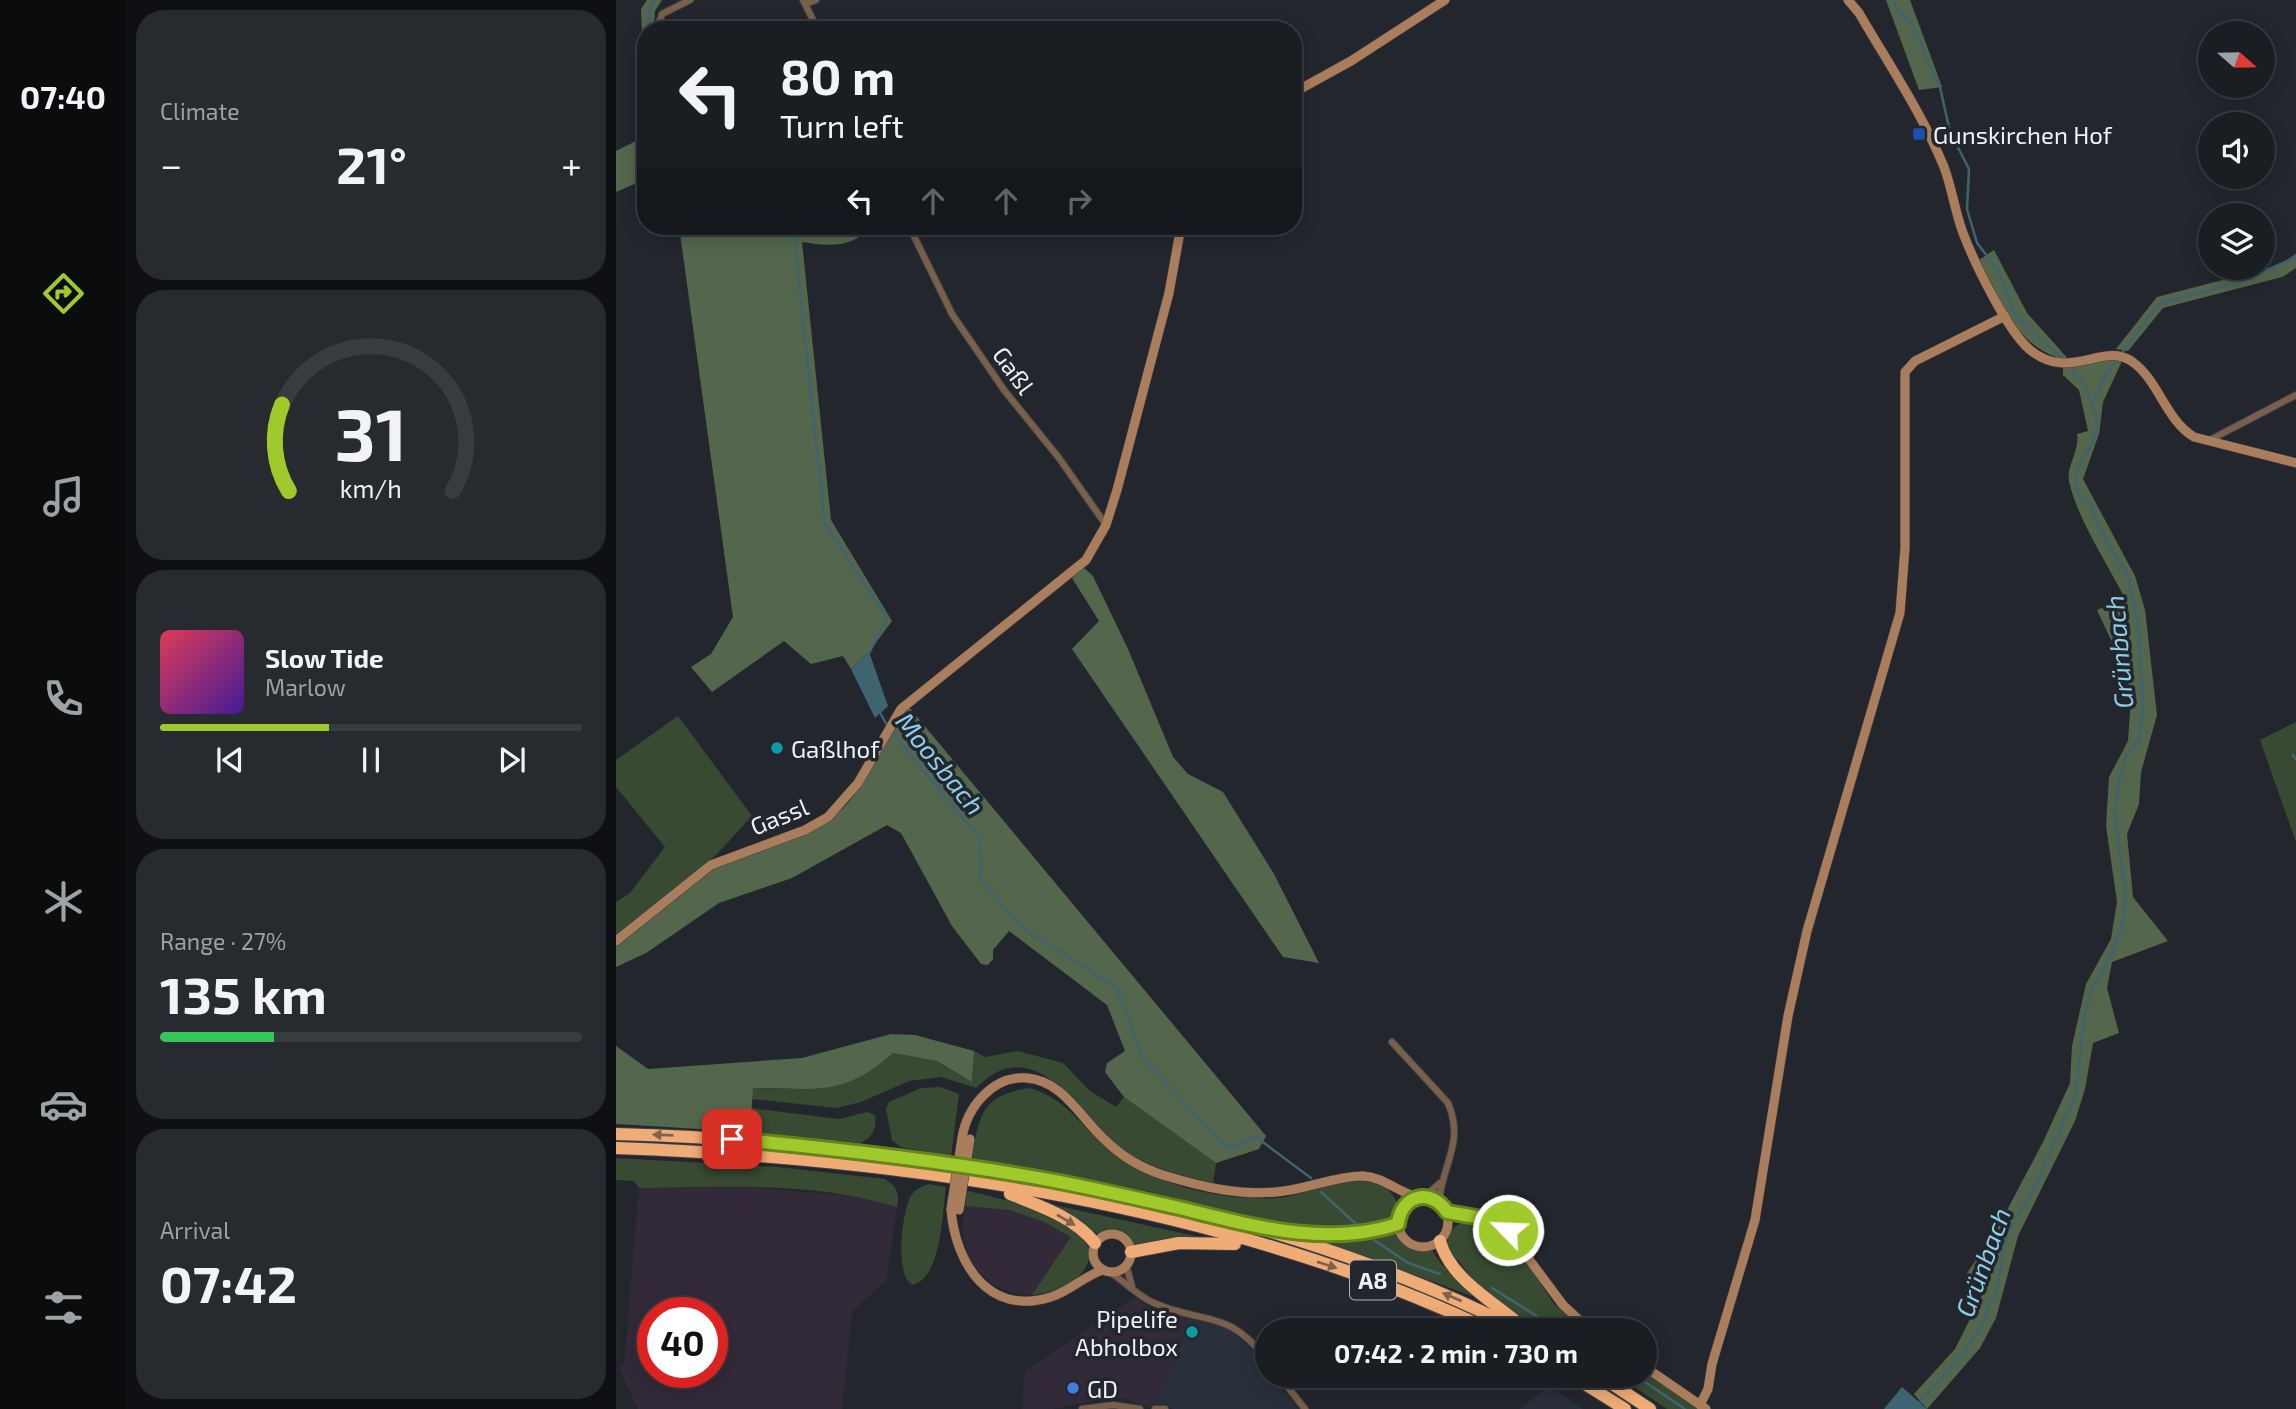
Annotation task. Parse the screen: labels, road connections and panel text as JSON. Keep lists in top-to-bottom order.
{
  "streets": {
    "highway": ["A8"],
    "street": ["Gaßl", "Gassl"]
  },
  "crossings": [
    ["Gaßl", "Gassl"]
  ],
  "water": ["Grünbach", "Moosbach"],
  "places": {
    "transit": ["Gunskirchen Hof"],
    "other": ["Gaßlhof", "Pipelife Abholbox", "GD"]
  },
  "north": "right",
  "page": {
    "tabs": "07:40",
    "tile": [
      "Climate",
      ["Range · 27%", "135 km"],
      ["Arrival", "07:42"]
    ],
    "turn": ["80 m", "Turn left"],
    "heat": ["−", "21°", "+"],
    "song": ["Slow Tide", "Marlow"],
    "limit": "40",
    "trip": "07:42 · 2 min · 730 m",
    "gauge": ["31", "km/h"]
  }
}
